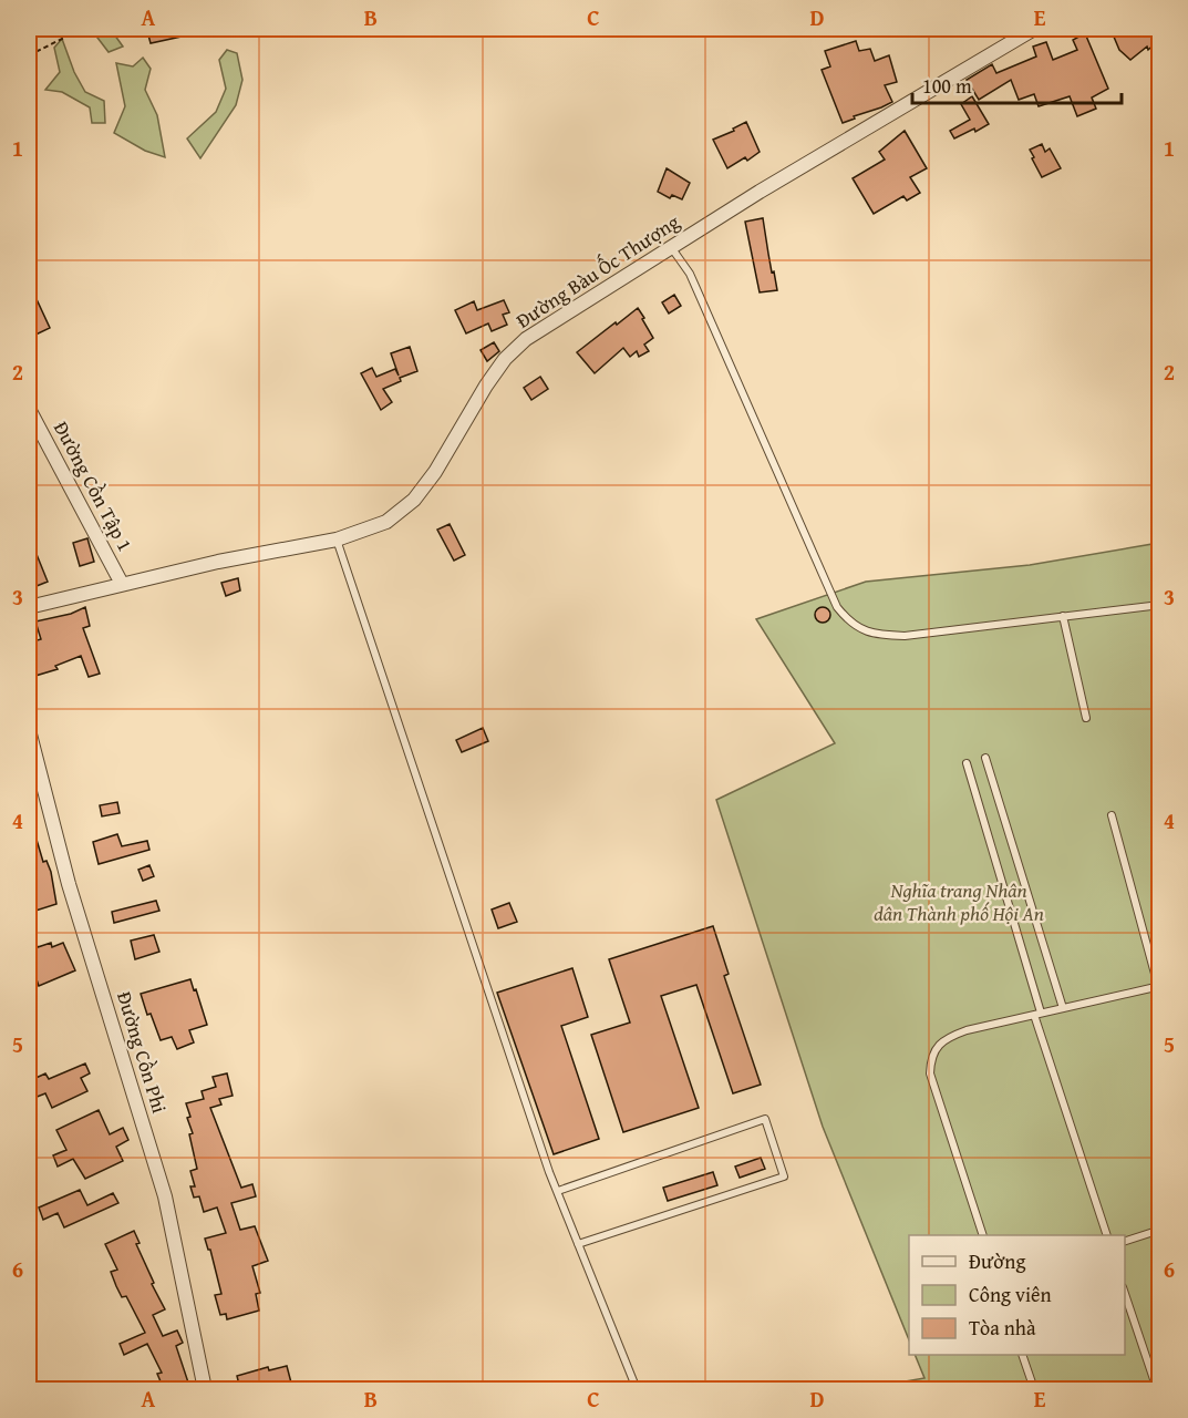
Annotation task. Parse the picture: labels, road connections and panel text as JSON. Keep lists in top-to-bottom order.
{
  "streets": {
    "street": ["Đường Bàu Ốc Thượng", "Đường Cồn Tập 1", "Đường Cồn Phi"]
  },
  "crossings": [
    ["Đường Bàu Ốc Thượng", "Đường Cồn Tập 1"]
  ],
  "parks": ["Nghĩa trang Nhân dân Thành phố Hội An"],
  "legend": ["Đường", "Công viên", "Tòa nhà"],
  "scale_bar": "100 m",
  "grid": {
    "columns": [
      "A",
      "B",
      "C",
      "D",
      "E"
    ],
    "rows": [
      "1",
      "2",
      "3",
      "4",
      "5",
      "6"
    ]
  }
}
